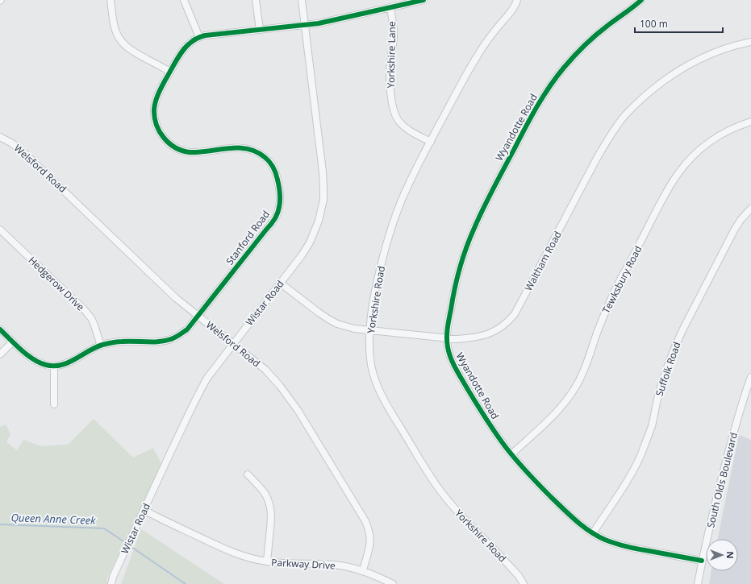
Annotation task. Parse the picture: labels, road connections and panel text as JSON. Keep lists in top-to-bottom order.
{
  "streets": {
    "street": [
      "Yorkshire Lane",
      "Wyandotte Road",
      "Welsford Road",
      "Stanford Road",
      "Waltham Road",
      "Tewksbury Road",
      "Hedgerow Drive",
      "Yorkshire Road",
      "Wistar Road",
      "Suffolk Road",
      "South Olds Boulevard",
      "Parkway Drive"
    ]
  },
  "crossings": [
    ["Yorkshire Lane", "Stanford Road"],
    ["Yorkshire Lane", "Yorkshire Road"],
    ["Wyandotte Road", "Waltham Road"],
    ["Wyandotte Road", "Tewksbury Road"],
    ["Wyandotte Road", "Suffolk Road"],
    ["Wyandotte Road", "South Olds Boulevard"],
    ["Welsford Road", "Stanford Road"],
    ["Welsford Road", "Wistar Road"],
    ["Welsford Road", "Parkway Drive"],
    ["Stanford Road", "Hedgerow Drive"],
    ["Stanford Road", "Wistar Road"],
    ["Waltham Road", "Yorkshire Road"],
    ["Waltham Road", "Wistar Road"],
    ["Wistar Road", "Parkway Drive"]
  ],
  "water": ["Queen Anne Creek"],
  "scale_bar": "100 m",
  "north": "right"
}
